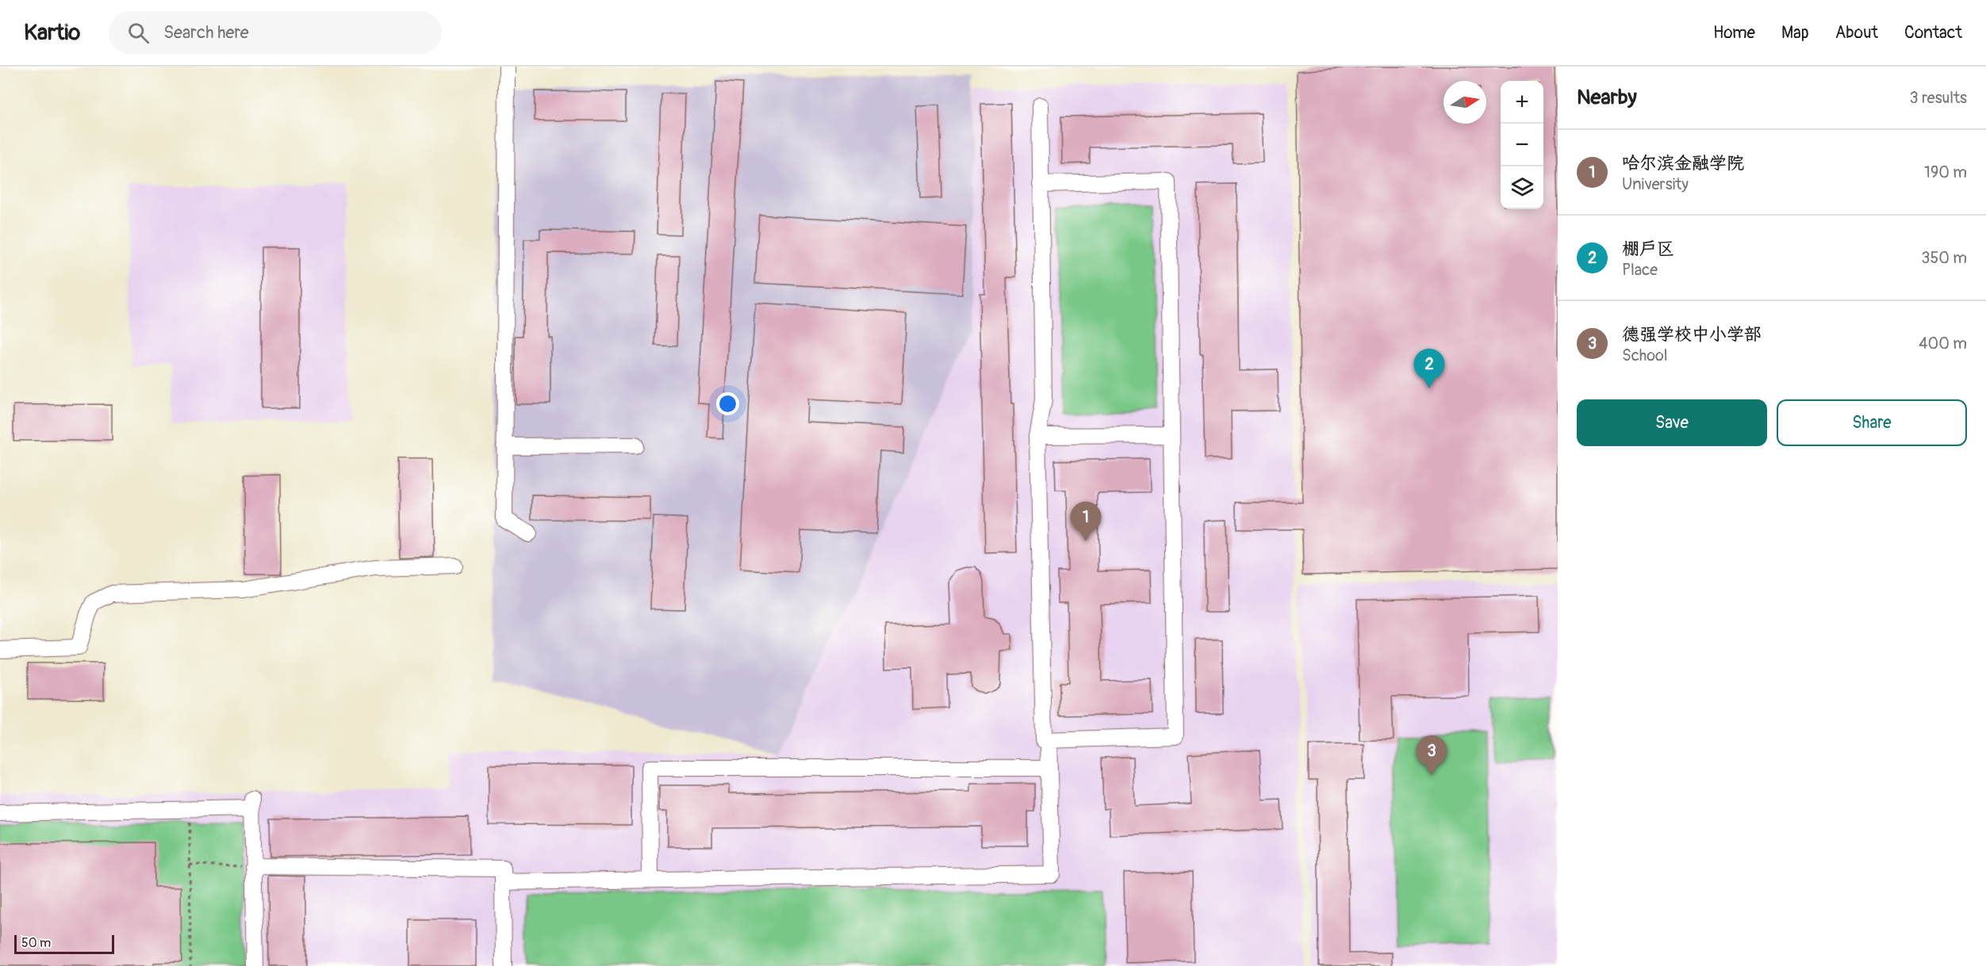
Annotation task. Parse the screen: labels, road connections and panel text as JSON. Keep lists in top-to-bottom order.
{
  "scale_bar": "50 m",
  "north": "right",
  "page": {
    "header": "Kartio",
    "search": "Search here",
    "nav": [
      "Home",
      "Map",
      "About",
      "Contact"
    ],
    "heading": ["Nearby", "3 results"],
    "map_buttons": ["+", "−"],
    "list": [
      {
        "mark": "1",
        "name": "哈尔滨金融学院",
        "note": "University",
        "value": "190 m"
      },
      {
        "mark": "2",
        "name": "棚户区",
        "note": "Place",
        "value": "350 m"
      },
      {
        "mark": "3",
        "name": "德强学校中小学部",
        "note": "School",
        "value": "400 m"
      }
    ],
    "pins": ["2", "1", "3"],
    "buttons": ["Save", "Share"],
    "scale": "50 m"
  }
}
